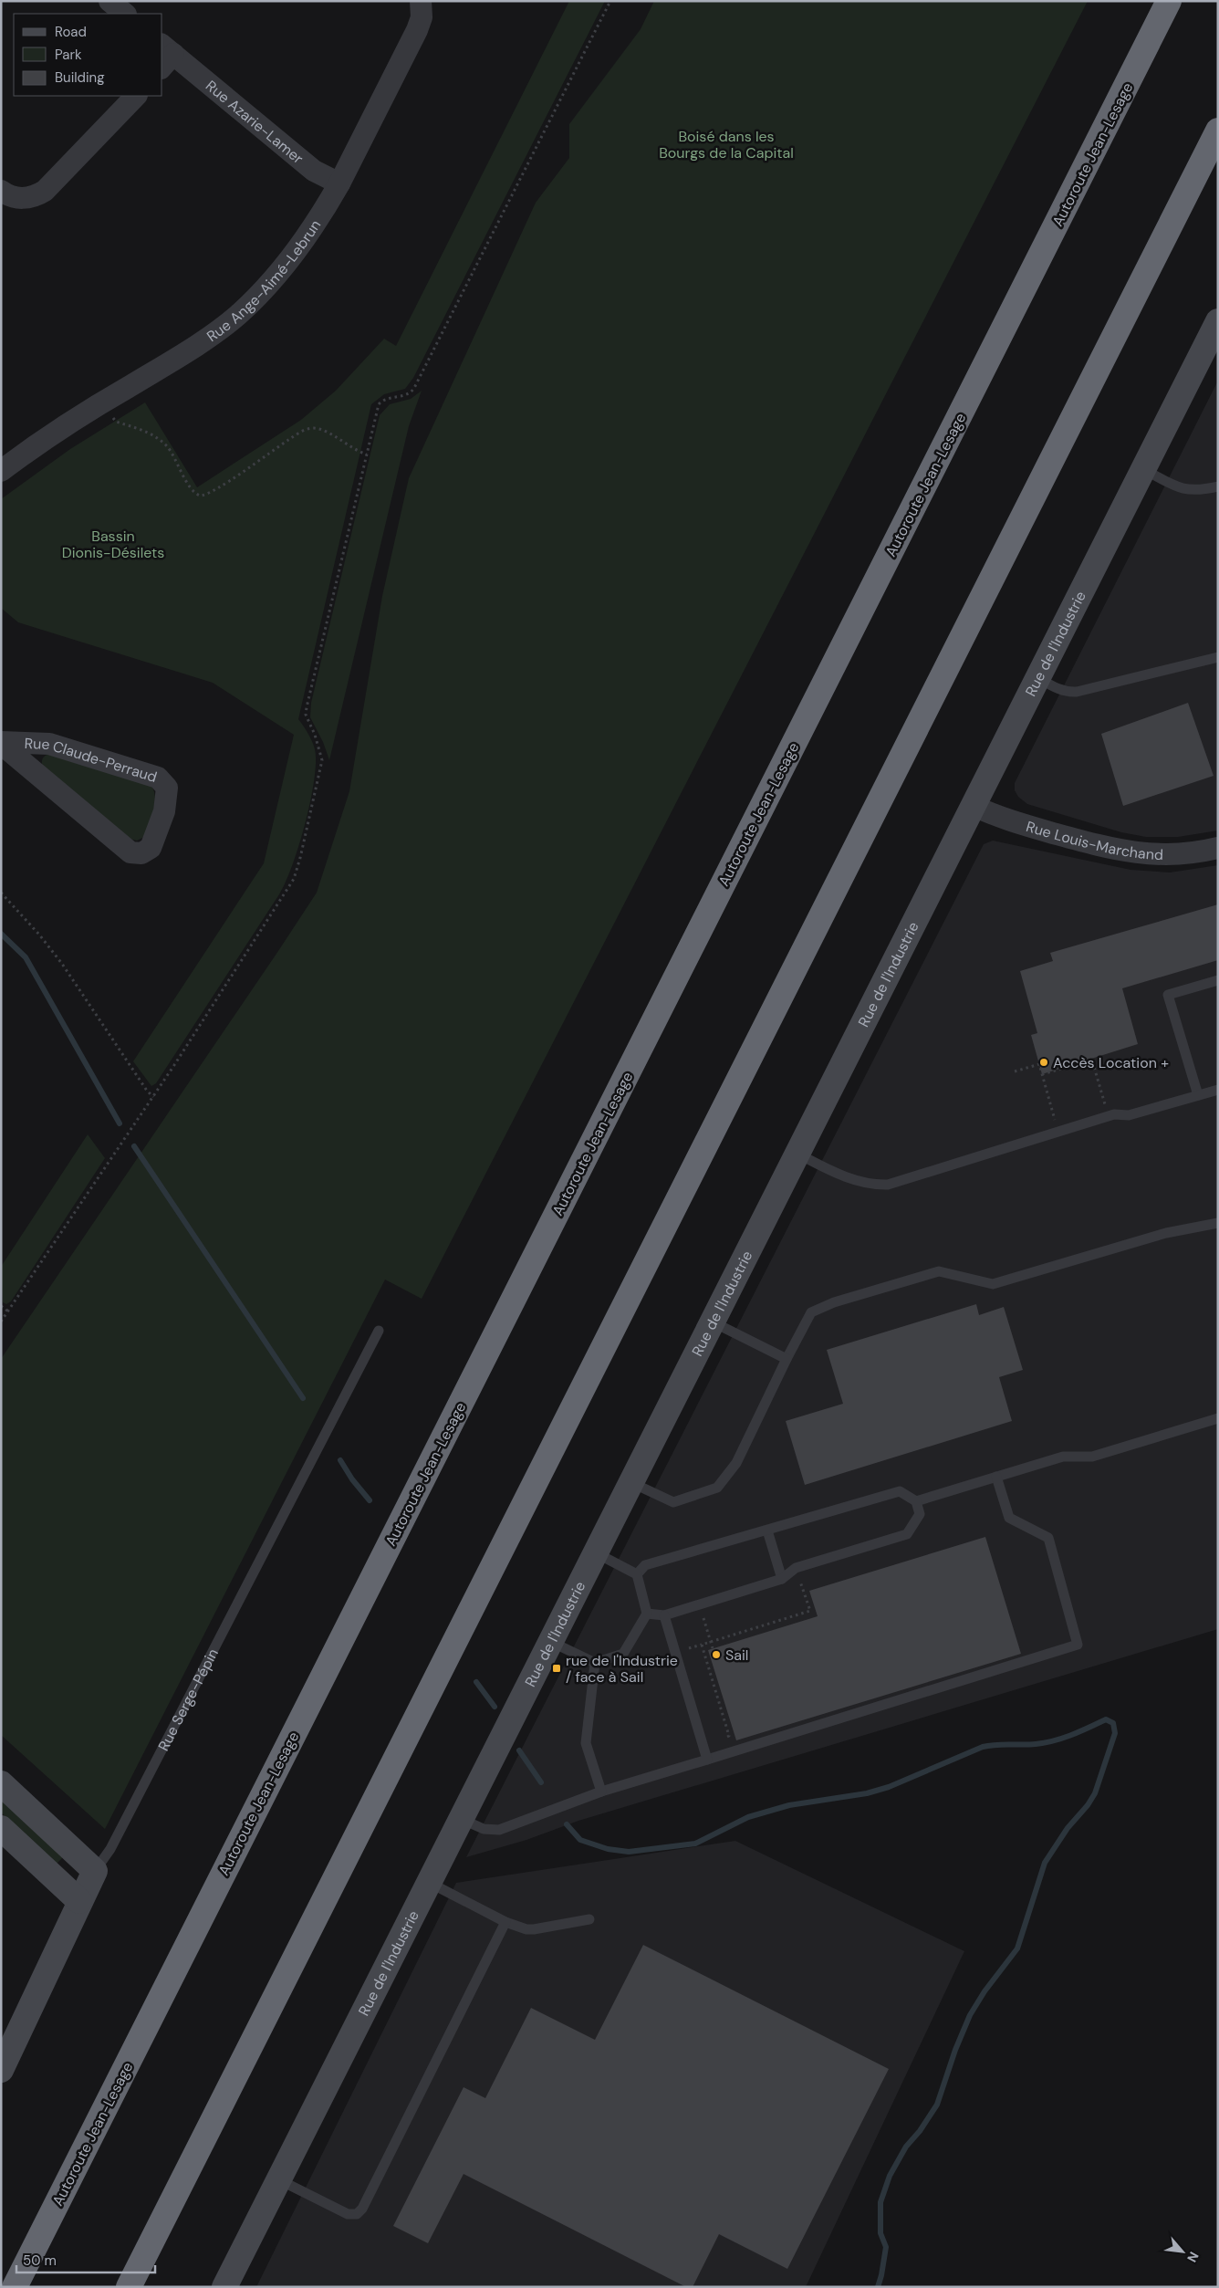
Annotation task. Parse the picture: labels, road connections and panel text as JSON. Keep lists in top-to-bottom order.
{
  "streets": {
    "highway": ["Autoroute Jean-Lesage"],
    "street": [
      "Rue Azarie-Lamer",
      "Rue Ange-Aimé-Lebrun",
      "Rue de l'Industrie",
      "Rue Claude-Perraud",
      "Rue Louis-Marchand",
      "Rue Serge-Pépin"
    ]
  },
  "crossings": [
    ["Rue Azarie-Lamer", "Rue Ange-Aimé-Lebrun"],
    ["Rue de l'Industrie", "Rue Louis-Marchand"]
  ],
  "parks": ["Boisé dans les Bourgs de la Capital", "Bassin Dionis-Désilets"],
  "places": {
    "other": ["Accès Location +", "Sail"],
    "transit": ["rue de l'Industrie / face à Sail"]
  },
  "legend": ["Road", "Park", "Building"],
  "scale_bar": "50 m",
  "north": "bottom right"
}
